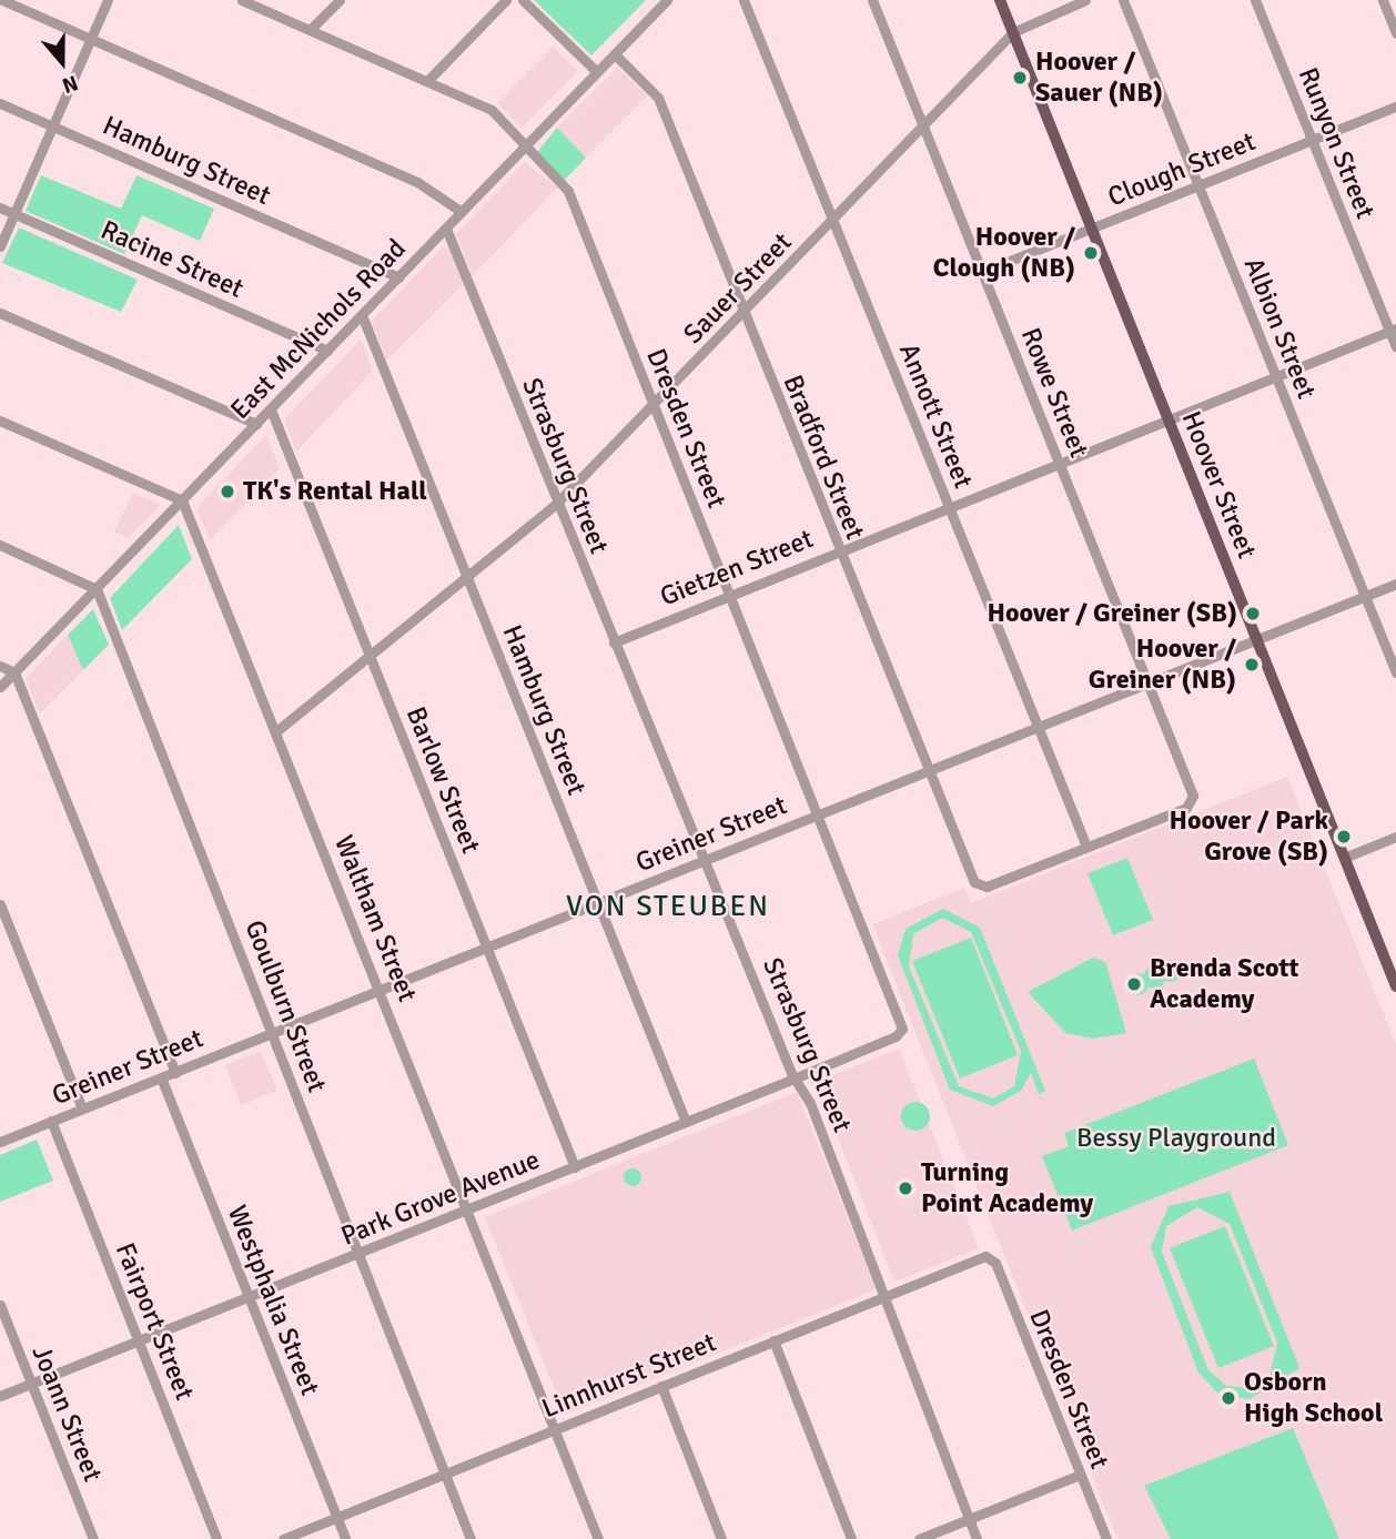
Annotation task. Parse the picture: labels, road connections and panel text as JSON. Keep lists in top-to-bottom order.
{
  "streets": {
    "main road": ["Hoover Street"],
    "street": [
      "Runyon Street",
      "Hamburg Street",
      "Clough Street",
      "Racine Street",
      "Sauer Street",
      "Albion Street",
      "East McNichols Road",
      "Rowe Street",
      "Annott Street",
      "Dresden Street",
      "Bradford Street",
      "Strasburg Street",
      "Gietzen Street",
      "Barlow Street",
      "Greiner Street",
      "Waltham Street",
      "Goulburn Street",
      "Park Grove Avenue",
      "Westphalia Street",
      "Fairport Street",
      "Linnhurst Street",
      "Joann Street"
    ]
  },
  "crossings": [
    ["Runyon Street", "Clough Street"],
    ["Runyon Street", "Gietzen Street"],
    ["Hamburg Street", "Sauer Street"],
    ["Hamburg Street", "East McNichols Road"],
    ["Hamburg Street", "Greiner Street"],
    ["Hamburg Street", "Park Grove Avenue"],
    ["Clough Street", "Albion Street"],
    ["Clough Street", "Rowe Street"],
    ["Clough Street", "Hoover Street"],
    ["Racine Street", "East McNichols Road"],
    ["Sauer Street", "Rowe Street"],
    ["Sauer Street", "Annott Street"],
    ["Sauer Street", "Dresden Street"],
    ["Sauer Street", "Bradford Street"],
    ["Sauer Street", "Strasburg Street"],
    ["Sauer Street", "Hoover Street"],
    ["Sauer Street", "Barlow Street"],
    ["Sauer Street", "Waltham Street"],
    ["Albion Street", "Gietzen Street"],
    ["Albion Street", "Greiner Street"],
    ["East McNichols Road", "Dresden Street"],
    ["East McNichols Road", "Bradford Street"],
    ["East McNichols Road", "Strasburg Street"],
    ["East McNichols Road", "Barlow Street"],
    ["East McNichols Road", "Waltham Street"],
    ["East McNichols Road", "Goulburn Street"],
    ["Rowe Street", "Annott Street"],
    ["Rowe Street", "Bradford Street"],
    ["Rowe Street", "Gietzen Street"],
    ["Rowe Street", "Greiner Street"],
    ["Annott Street", "Bradford Street"],
    ["Annott Street", "Gietzen Street"],
    ["Annott Street", "Greiner Street"],
    ["Dresden Street", "Gietzen Street"],
    ["Dresden Street", "Greiner Street"],
    ["Dresden Street", "Park Grove Avenue"],
    ["Dresden Street", "Linnhurst Street"],
    ["Bradford Street", "Gietzen Street"],
    ["Bradford Street", "Greiner Street"],
    ["Strasburg Street", "Gietzen Street"],
    ["Strasburg Street", "Greiner Street"],
    ["Strasburg Street", "Park Grove Avenue"],
    ["Strasburg Street", "Linnhurst Street"],
    ["Hoover Street", "Gietzen Street"],
    ["Hoover Street", "Greiner Street"],
    ["Barlow Street", "Greiner Street"],
    ["Barlow Street", "Park Grove Avenue"],
    ["Greiner Street", "Waltham Street"],
    ["Greiner Street", "Goulburn Street"],
    ["Greiner Street", "Westphalia Street"],
    ["Greiner Street", "Fairport Street"],
    ["Waltham Street", "Park Grove Avenue"],
    ["Waltham Street", "Linnhurst Street"],
    ["Goulburn Street", "Park Grove Avenue"],
    ["Goulburn Street", "Linnhurst Street"],
    ["Park Grove Avenue", "Westphalia Street"],
    ["Park Grove Avenue", "Fairport Street"],
    ["Park Grove Avenue", "Joann Street"],
    ["Westphalia Street", "Linnhurst Street"]
  ],
  "districts": ["VON STEUBEN"],
  "parks": ["Bessy Playground"],
  "places": [
    "Hoover / Sauer (NB)",
    "Hoover / Clough (NB)",
    "TK's Rental Hall",
    "Hoover / Greiner (SB)",
    "Hoover / Greiner (NB)",
    "Hoover / Park Grove (SB)",
    "Brenda Scott Academy",
    "Turning Point Academy",
    "Osborn High School"
  ],
  "north": "bottom"
}
